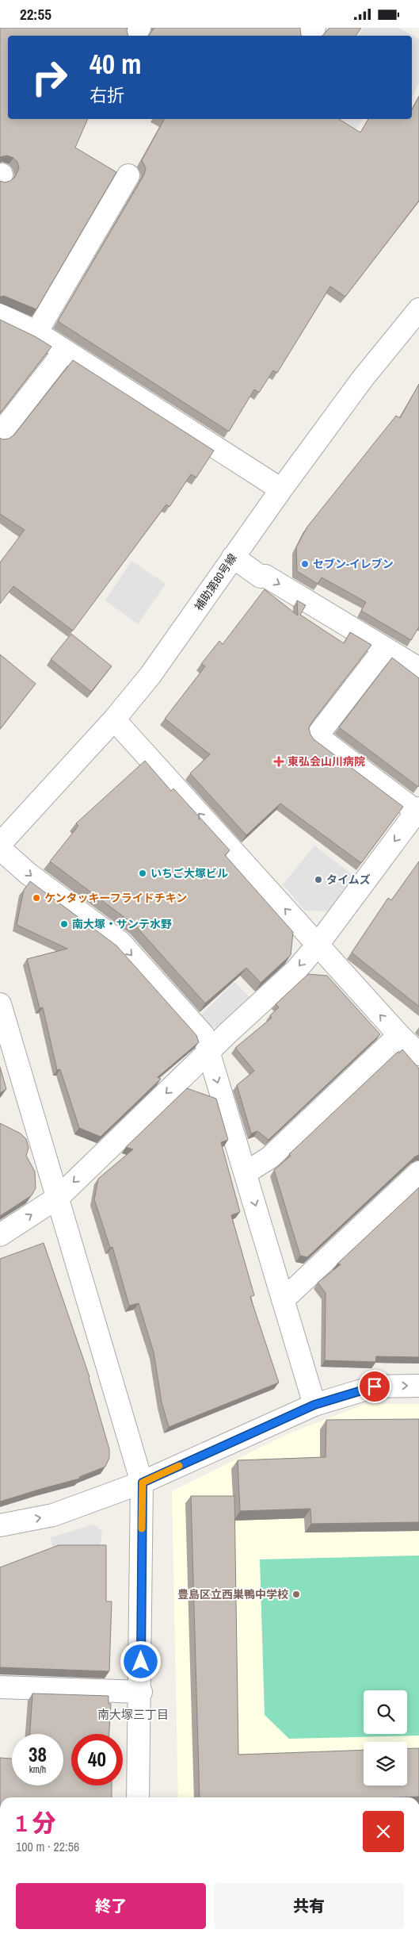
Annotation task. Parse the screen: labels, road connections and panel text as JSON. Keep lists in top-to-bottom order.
{
  "streets": {
    "street": ["補助第80号線"]
  },
  "districts": ["南大塚三丁目"],
  "places": {
    "other": [
      "セブン-イレブン",
      "いちご大塚ビル",
      "タイムズ",
      "ケンタッキーフライドチキン",
      "南大塚・サンテ水野",
      "豊島区立西巣鴨中学校"
    ],
    "health": ["東弘会山川病院"]
  },
  "page": {
    "status": "22:55",
    "turn": ["40 m", "右折"],
    "speed": "38 km/h",
    "limit": "40",
    "heading": ["1 分", "100 m · 22:56"],
    "buttons": ["終了", "共有"]
  }
}
